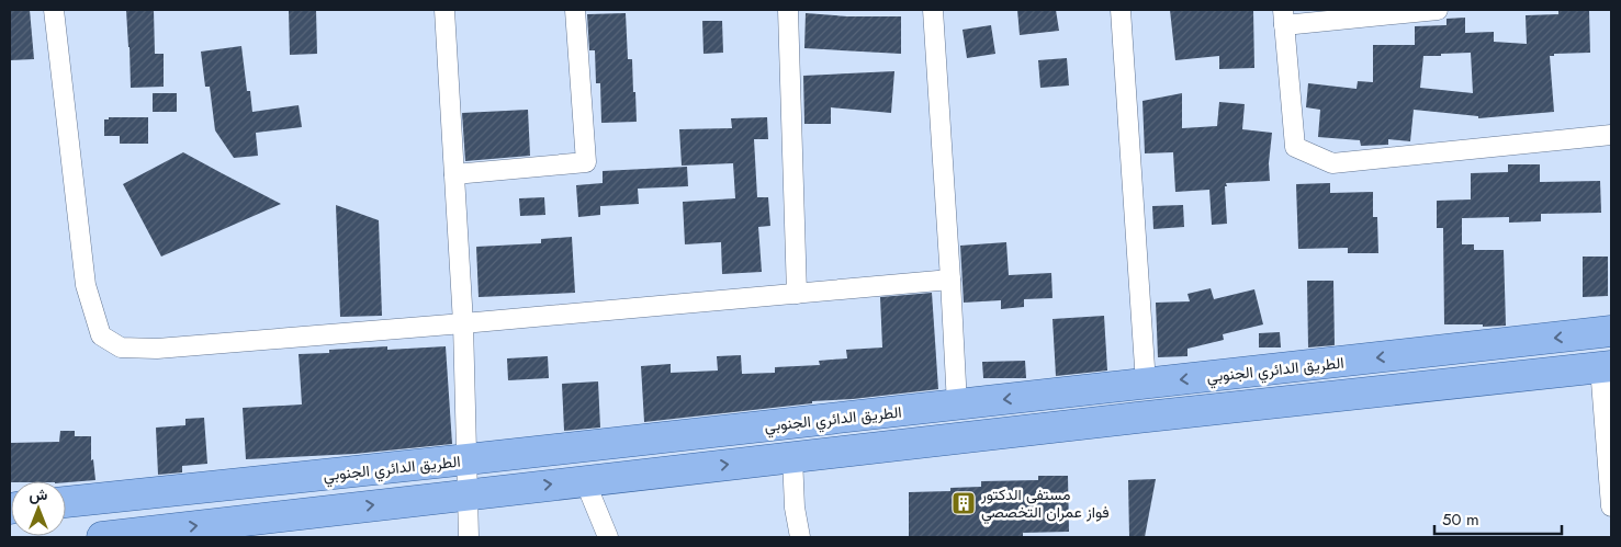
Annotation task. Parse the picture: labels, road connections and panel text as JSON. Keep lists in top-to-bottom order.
{
  "streets": {
    "main road": ["الطريق الدائري الجنوبي"]
  },
  "places": {
    "building": ["مستفى الدكتور فواز عمران التخصصي"]
  },
  "scale_bar": "50 m",
  "north": "top"
}
